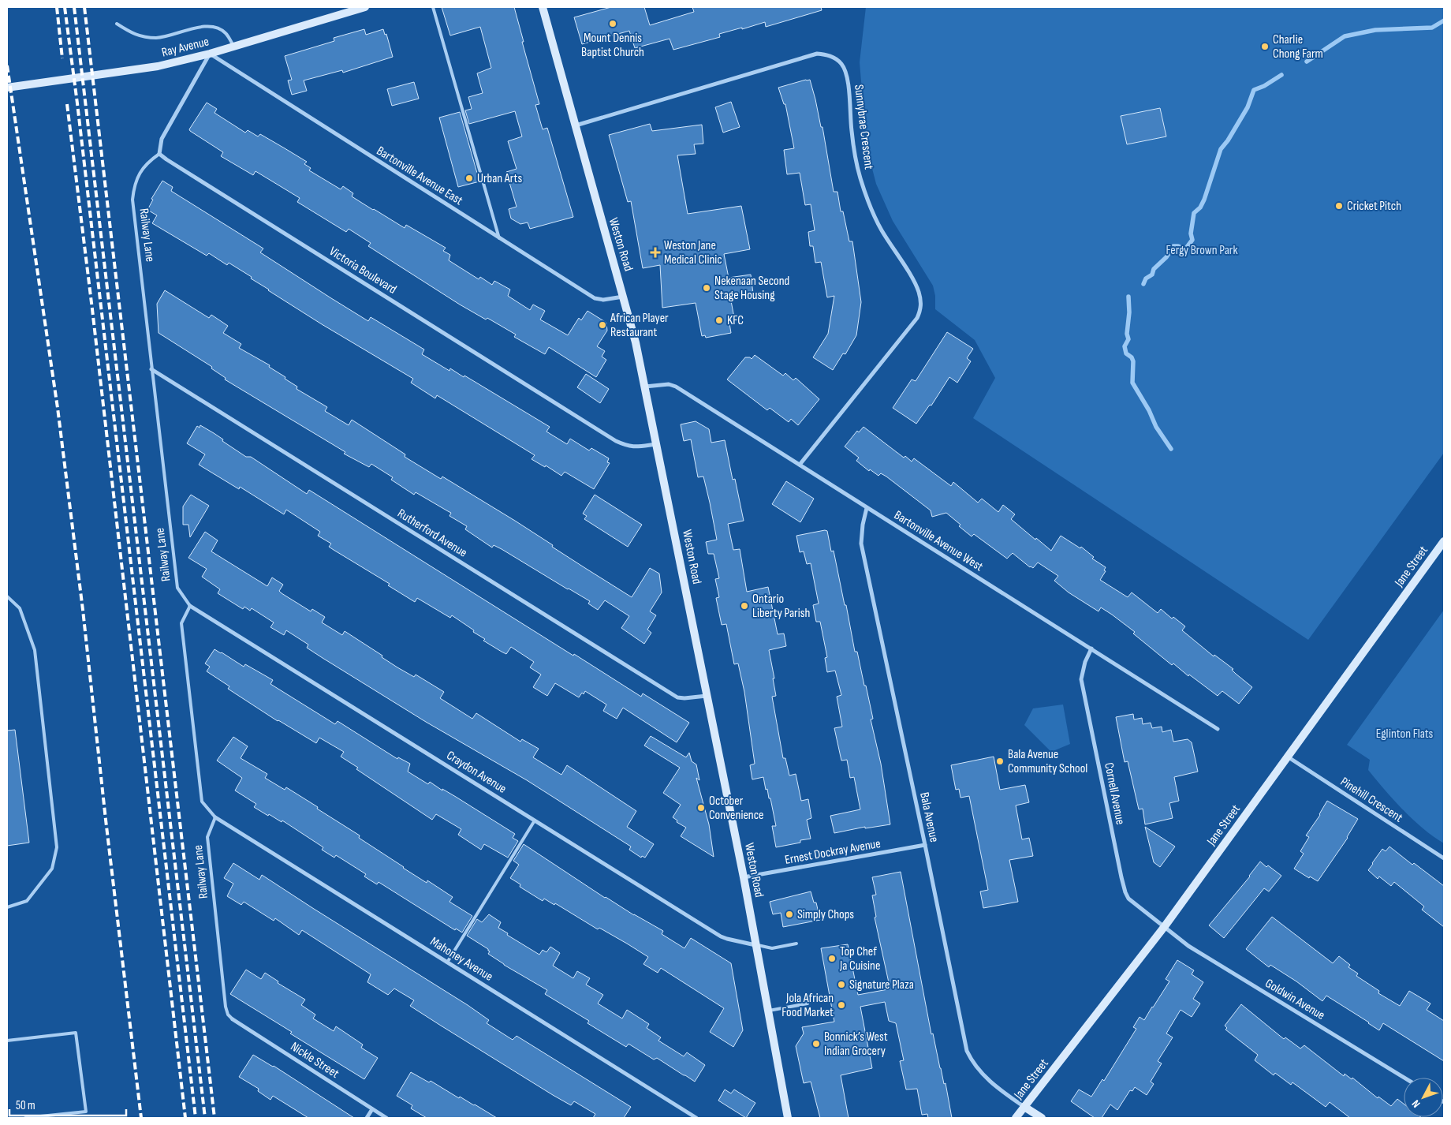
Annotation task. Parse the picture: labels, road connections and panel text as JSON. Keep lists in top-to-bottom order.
{
  "streets": {
    "main road": ["Ray Avenue", "Weston Road", "Jane Street"],
    "street": [
      "Sunnybrae Crescent",
      "Bartonville Avenue East",
      "Victoria Boulevard",
      "Rutherford Avenue",
      "Bartonville Avenue West",
      "Craydon Avenue",
      "Cornell Avenue",
      "Pinehill Crescent",
      "Bala Avenue",
      "Ernest Dockray Avenue",
      "Mahoney Avenue",
      "Goldwin Avenue",
      "Nickle Street"
    ],
    "lane": ["Railway Lane"]
  },
  "crossings": [
    ["Ray Avenue", "Bartonville Avenue East"],
    ["Sunnybrae Crescent", "Weston Road"],
    ["Sunnybrae Crescent", "Bartonville Avenue West"],
    ["Bartonville Avenue East", "Weston Road"],
    ["Railway Lane", "Victoria Boulevard"],
    ["Railway Lane", "Rutherford Avenue"],
    ["Railway Lane", "Craydon Avenue"],
    ["Railway Lane", "Mahoney Avenue"],
    ["Railway Lane", "Nickle Street"],
    ["Weston Road", "Victoria Boulevard"],
    ["Weston Road", "Rutherford Avenue"],
    ["Weston Road", "Bartonville Avenue West"],
    ["Weston Road", "Craydon Avenue"],
    ["Weston Road", "Ernest Dockray Avenue"],
    ["Bartonville Avenue West", "Cornell Avenue"],
    ["Bartonville Avenue West", "Bala Avenue"],
    ["Jane Street", "Cornell Avenue"],
    ["Jane Street", "Pinehill Crescent"],
    ["Jane Street", "Bala Avenue"],
    ["Jane Street", "Goldwin Avenue"],
    ["Cornell Avenue", "Goldwin Avenue"],
    ["Bala Avenue", "Ernest Dockray Avenue"]
  ],
  "parks": ["Fergy Brown Park", "Eglinton Flats"],
  "places": {
    "other": [
      "Mount Dennis Baptist Church",
      "Charlie Chong Farm",
      "Urban Arts",
      "Cricket Pitch",
      "Nekenaan Second Stage Housing",
      "KFC",
      "African Player Restaurant",
      "Ontario Liberty Parish",
      "Bala Avenue Community School",
      "October Convenience",
      "Simply Chops",
      "Top Chef Ja Cuisine",
      "Signature Plaza",
      "Jola African Food Market",
      "Bonnick’s West Indian Grocery"
    ],
    "health": ["Weston Jane Medical Clinic"]
  },
  "scale_bar": "50 m",
  "north": "bottom left"
}
